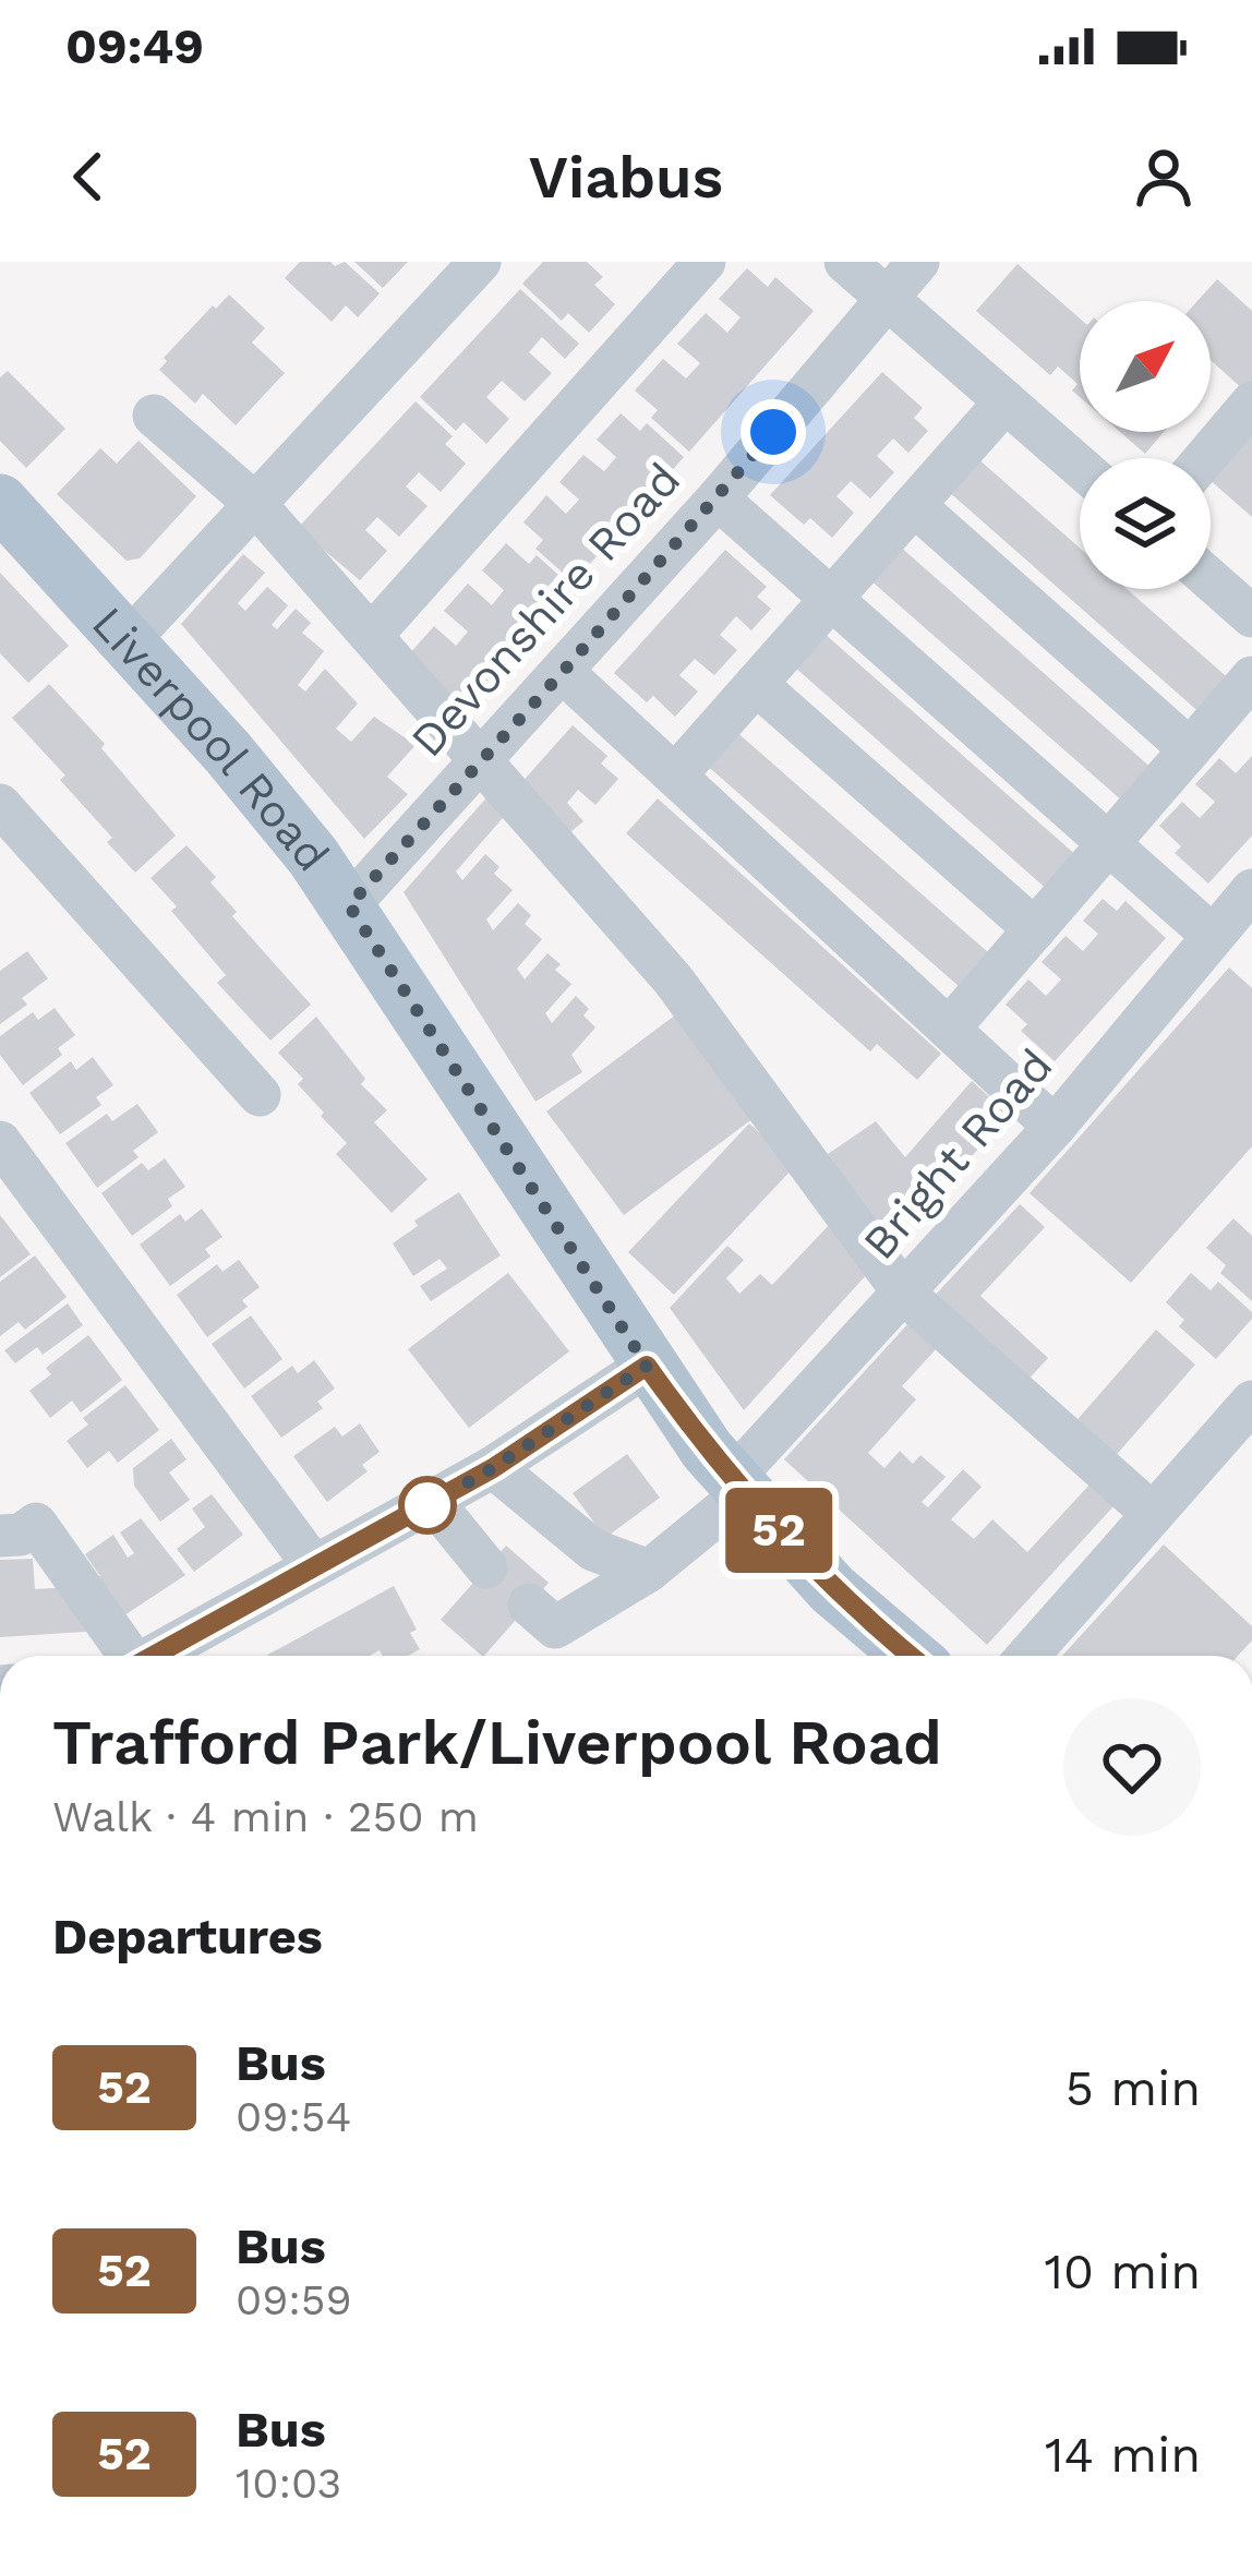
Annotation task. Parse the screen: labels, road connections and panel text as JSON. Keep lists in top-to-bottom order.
{
  "streets": {
    "main road": ["Liverpool Road"],
    "street": ["Devonshire Road", "Bright Road"]
  },
  "crossings": [
    ["Devonshire Road", "Liverpool Road"],
    ["Liverpool Road", "Bright Road"]
  ],
  "lines": ["bus line 52"],
  "north": "top right",
  "page": {
    "status": "09:49",
    "header": "Viabus",
    "on_map": "52",
    "heading": [
      ["Trafford Park/Liverpool Road", "Walk · 4 min · 250 m"],
      "Departures"
    ],
    "list": [
      {
        "mark": "52",
        "name": "Bus",
        "note": "09:54",
        "value": "5 min"
      },
      {
        "mark": "52",
        "name": "Bus",
        "note": "09:59",
        "value": "10 min"
      },
      {
        "mark": "52",
        "name": "Bus",
        "note": "10:03",
        "value": "14 min"
      }
    ]
  }
}
